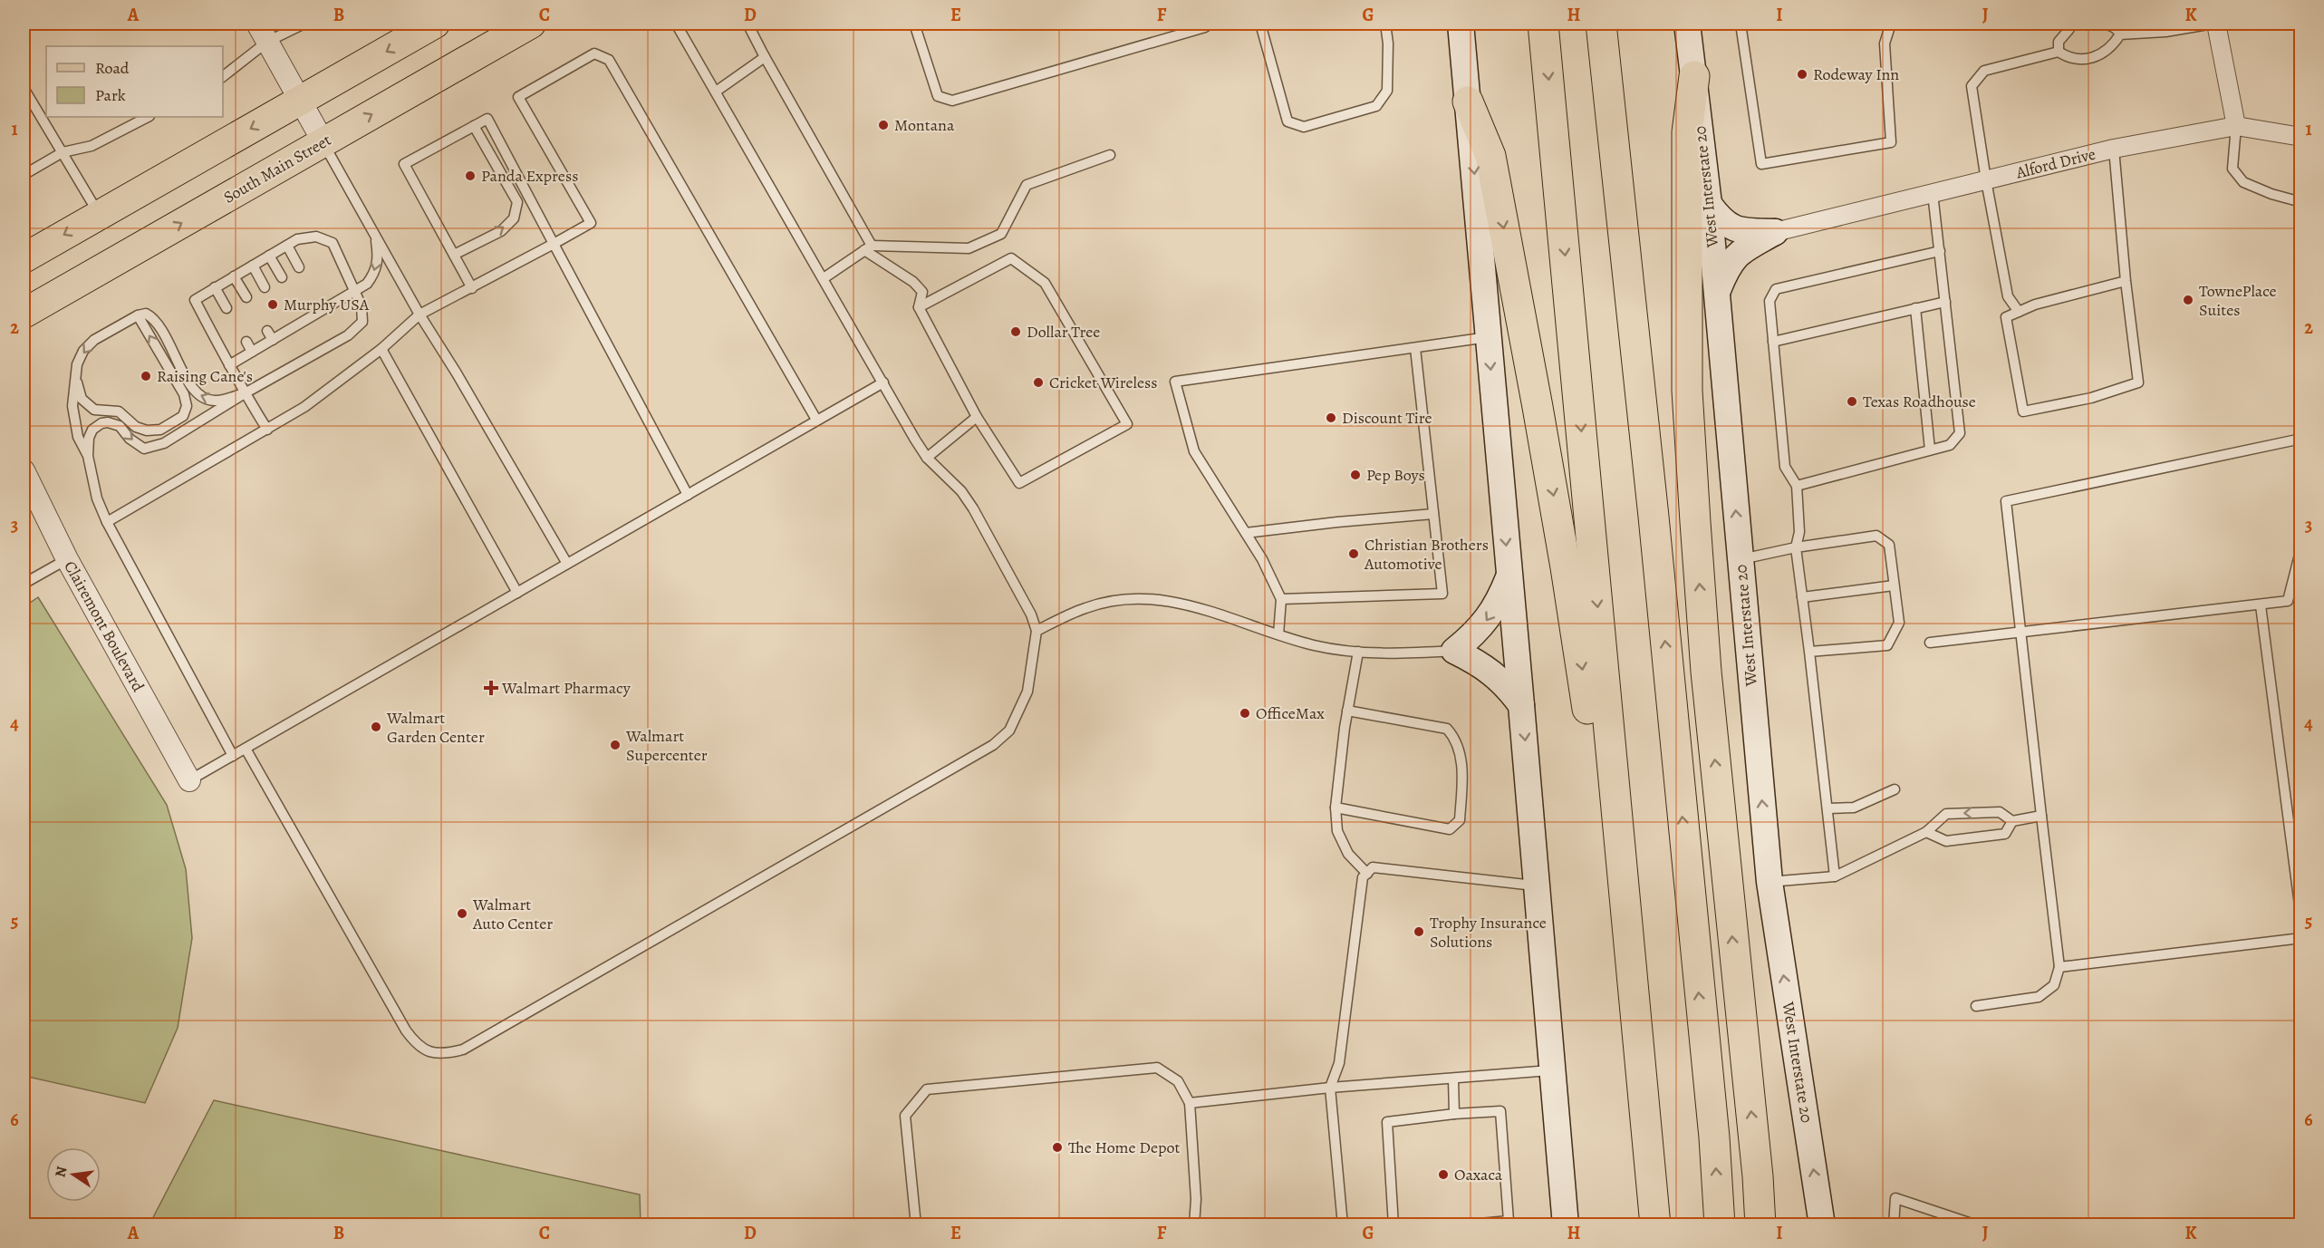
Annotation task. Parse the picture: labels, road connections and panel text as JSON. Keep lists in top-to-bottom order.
{
  "streets": {
    "main road": ["South Main Street", "West Interstate 20"],
    "street": ["Alford Drive", "Clairemont Boulevard"]
  },
  "places": {
    "other": [
      "Rodeway Inn",
      "Montana",
      "Panda Express",
      "TownePlace Suites",
      "Murphy USA",
      "Dollar Tree",
      "Raising Cane's",
      "Cricket Wireless",
      "Texas Roadhouse",
      "Discount Tire",
      "Pep Boys",
      "Christian Brothers Automotive",
      "OfficeMax",
      "Walmart Garden Center",
      "Walmart Supercenter",
      "Walmart Auto Center",
      "Trophy Insurance Solutions",
      "The Home Depot",
      "Oaxaca"
    ],
    "health": ["Walmart Pharmacy"]
  },
  "legend": ["Road", "Park"],
  "north": "left",
  "grid": {
    "columns": [
      "A",
      "B",
      "C",
      "D",
      "E",
      "F",
      "G",
      "H",
      "I",
      "J",
      "K"
    ],
    "rows": [
      "1",
      "2",
      "3",
      "4",
      "5",
      "6"
    ]
  }
}
